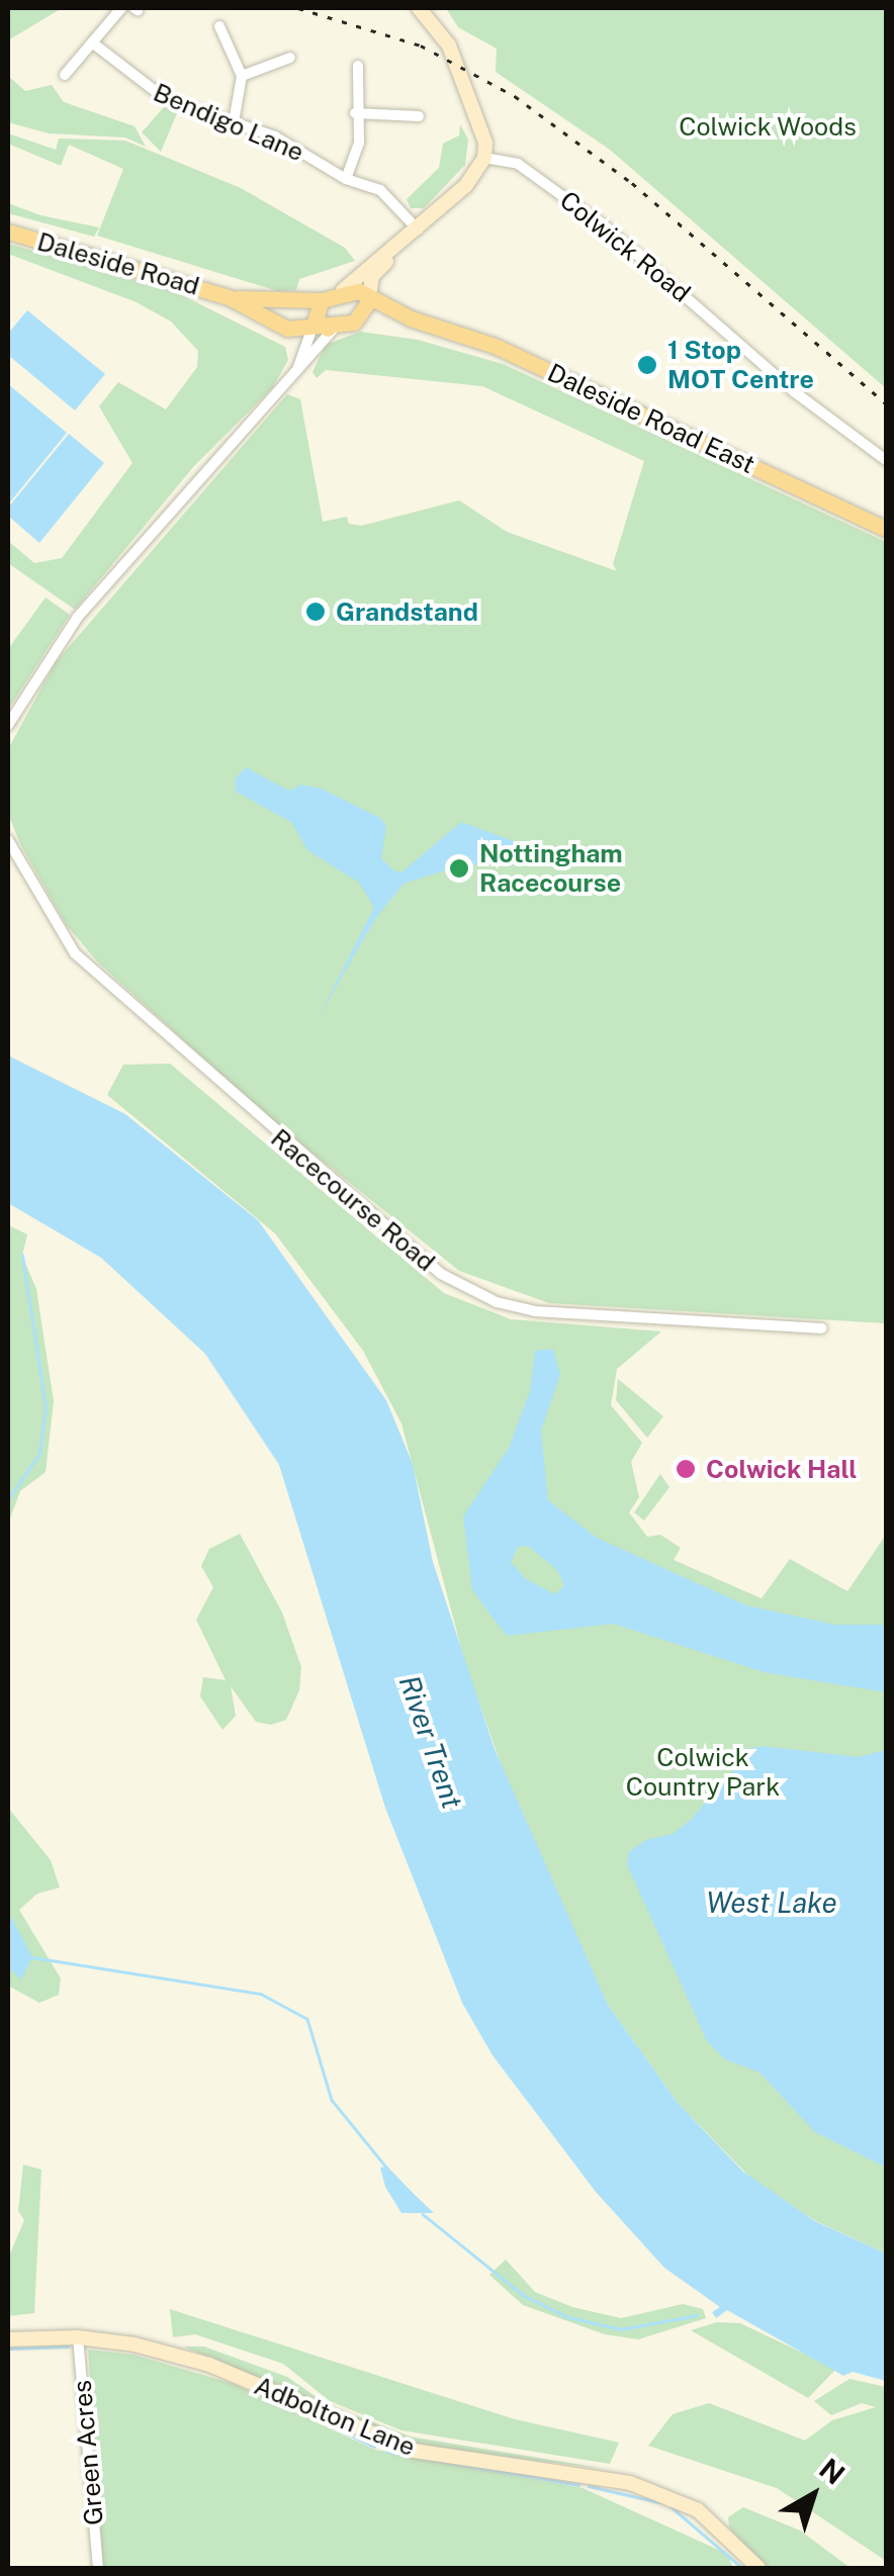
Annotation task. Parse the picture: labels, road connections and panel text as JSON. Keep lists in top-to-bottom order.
{
  "streets": {
    "main road": ["Daleside Road", "Daleside Road East"],
    "street": [
      "Bendigo Lane",
      "Colwick Road",
      "Racecourse Road",
      "Adbolton Lane",
      "Green Acres"
    ]
  },
  "crossings": [
    ["Daleside Road", "Daleside Road East"],
    ["Adbolton Lane", "Green Acres"]
  ],
  "water": ["River Trent", "West Lake"],
  "parks": ["Colwick Woods", "Colwick Country Park"],
  "places": [
    "1 Stop MOT Centre",
    "Grandstand",
    "Nottingham Racecourse",
    "Colwick Hall"
  ],
  "north": "top right"
}
